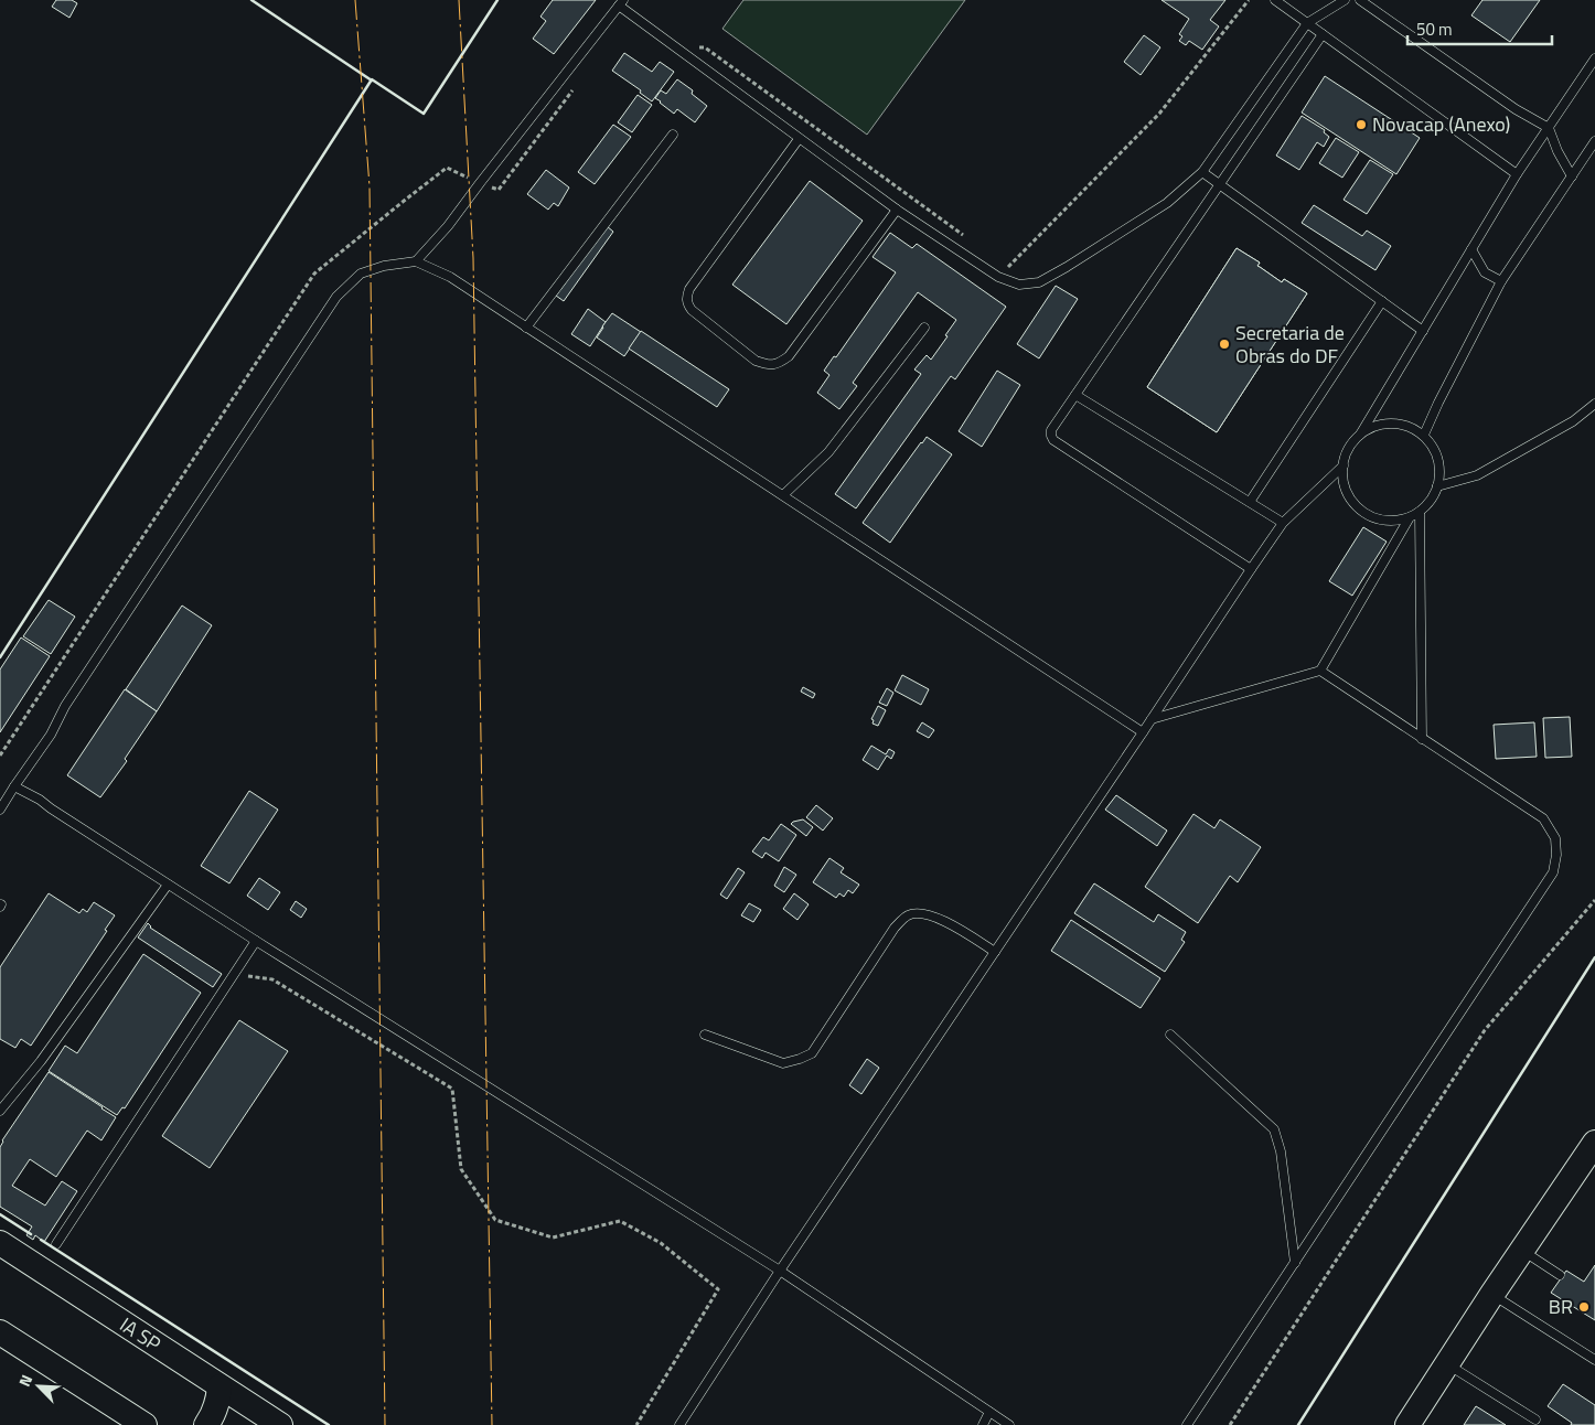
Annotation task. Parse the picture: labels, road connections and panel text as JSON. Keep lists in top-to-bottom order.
{
  "streets": {
    "street": ["IA SP"]
  },
  "places": ["Novacap (Anexo)", "Secretaria de Obras do DF", "BR"],
  "scale_bar": "50 m",
  "north": "top left"
}
